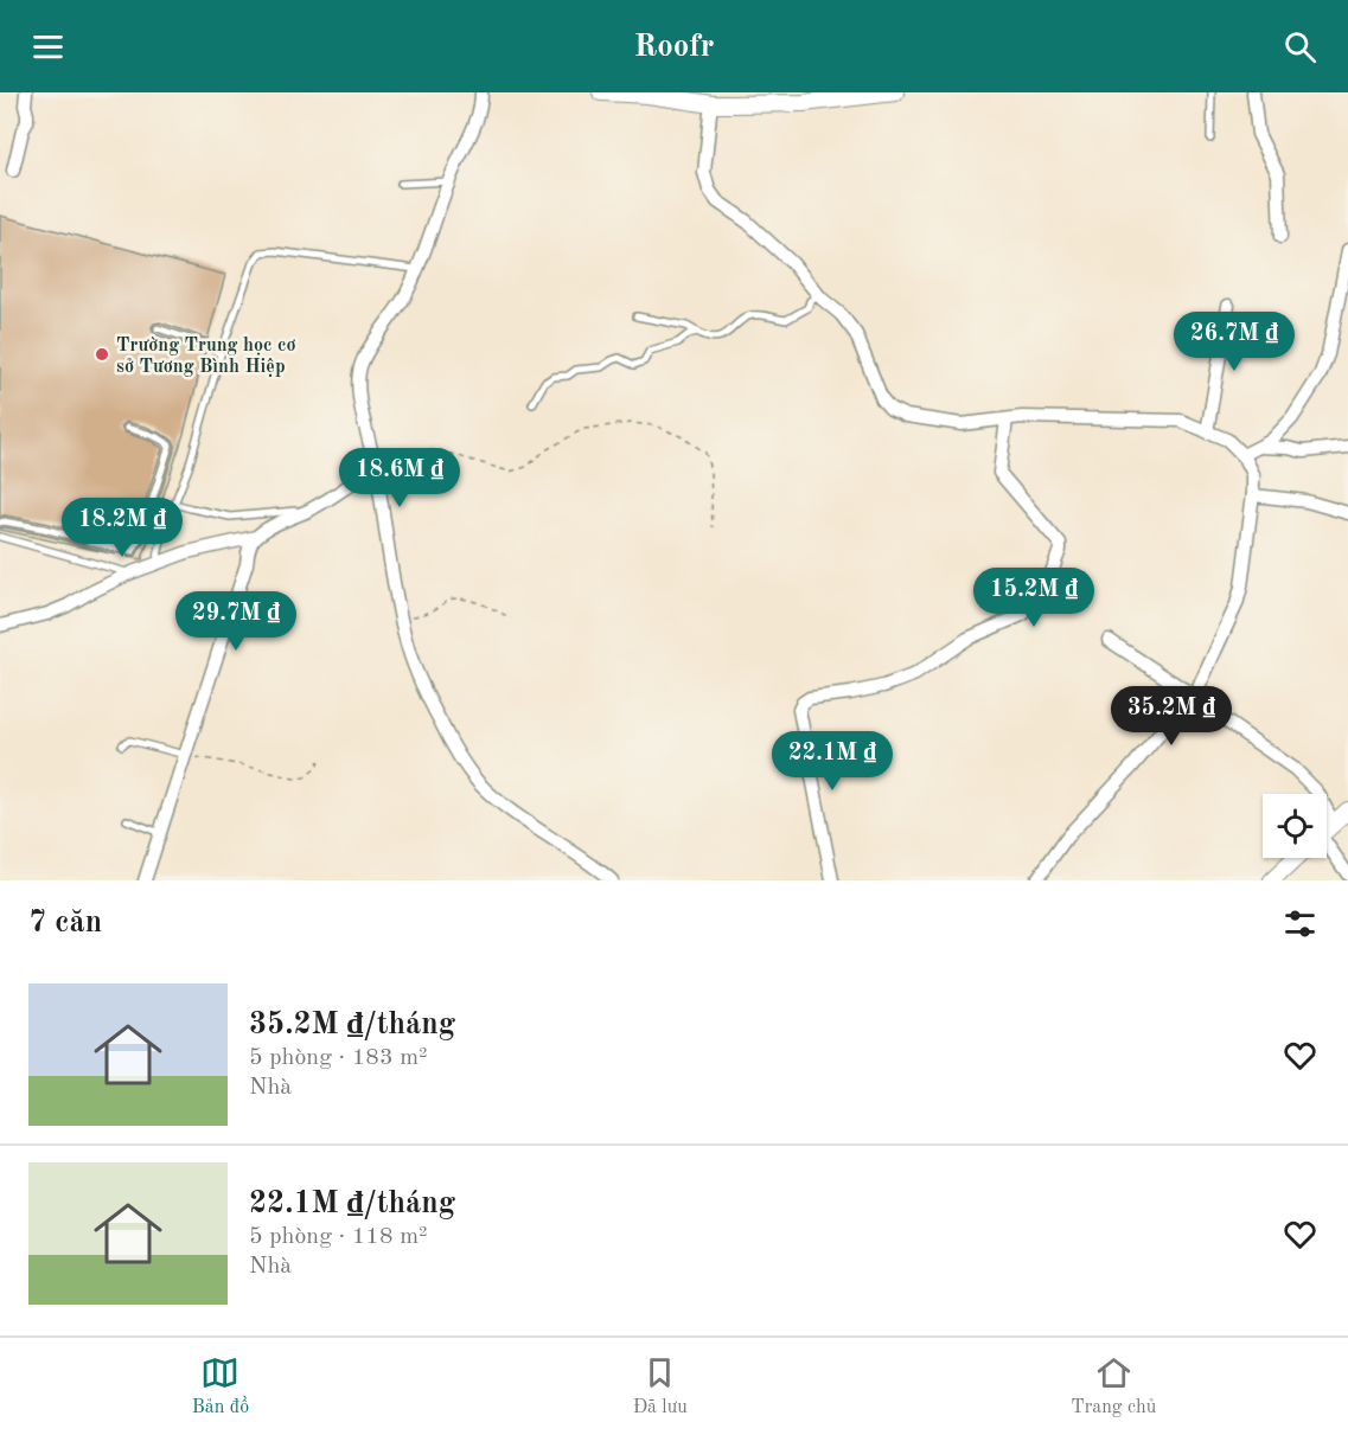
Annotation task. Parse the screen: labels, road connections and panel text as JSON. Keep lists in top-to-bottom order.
{
  "places": ["Trường Trung học cơ sở Tương Bình Hiệp"],
  "page": {
    "header": "Roofr",
    "price": [
      "26.7M ₫",
      "18.6M ₫",
      "18.2M ₫",
      "15.2M ₫",
      "29.7M ₫",
      "35.2M ₫",
      "22.1M ₫"
    ],
    "heading": "7 căn",
    "list": [
      {
        "name": "35.2M ₫/tháng",
        "note": "5 phòng · 183 m² · Nhà"
      },
      {
        "name": "22.1M ₫/tháng",
        "note": "5 phòng · 118 m² · Nhà"
      }
    ],
    "tabs": ["Bản đồ", "Đã lưu", "Trang chủ"]
  }
}
